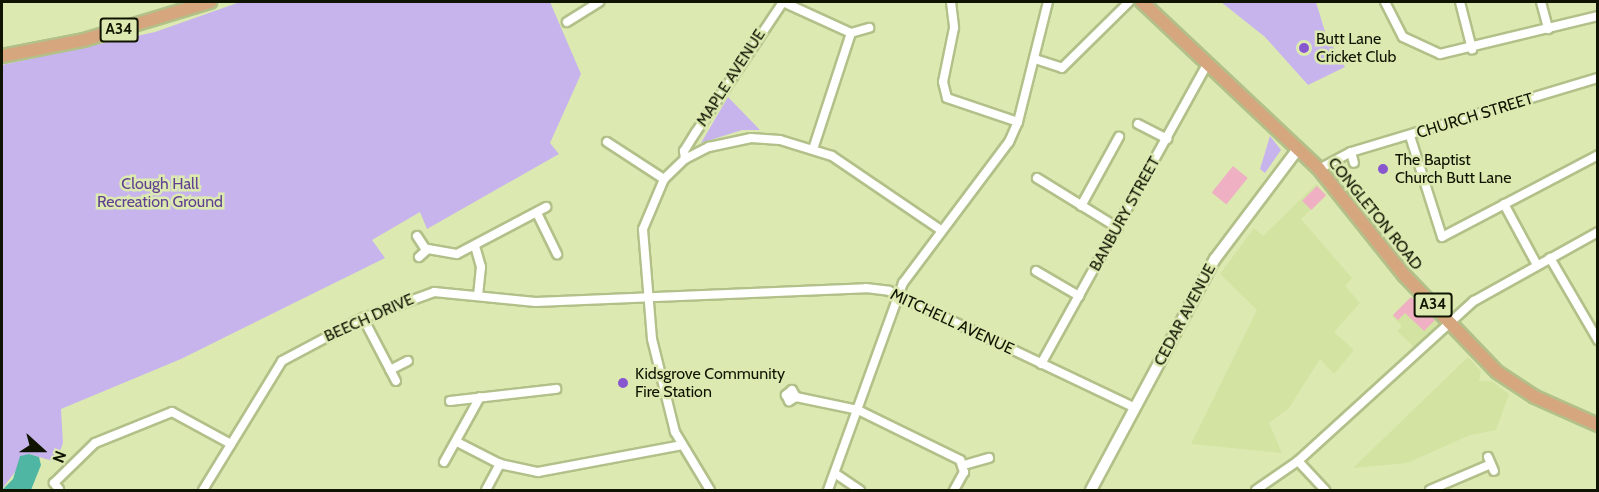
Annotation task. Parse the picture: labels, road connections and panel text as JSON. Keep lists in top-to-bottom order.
{
  "streets": {
    "highway": ["A34", "CONGLETON ROAD"],
    "main road": ["CEDAR AVENUE"],
    "street": [
      "MAPLE AVENUE",
      "CHURCH STREET",
      "BANBURY STREET",
      "BEECH DRIVE",
      "MITCHELL AVENUE"
    ]
  },
  "crossings": [
    ["CHURCH STREET", "CONGLETON ROAD"],
    ["BANBURY STREET", "CONGLETON ROAD"],
    ["BANBURY STREET", "MITCHELL AVENUE"],
    ["CONGLETON ROAD", "CEDAR AVENUE"],
    ["CEDAR AVENUE", "MITCHELL AVENUE"],
    ["BEECH DRIVE", "MITCHELL AVENUE"]
  ],
  "parks": ["Clough Hall Recreation Ground"],
  "places": ["Butt Lane Cricket Club", "The Baptist Church Butt Lane", "Kidsgrove Community Fire Station"],
  "north": "right"
}
